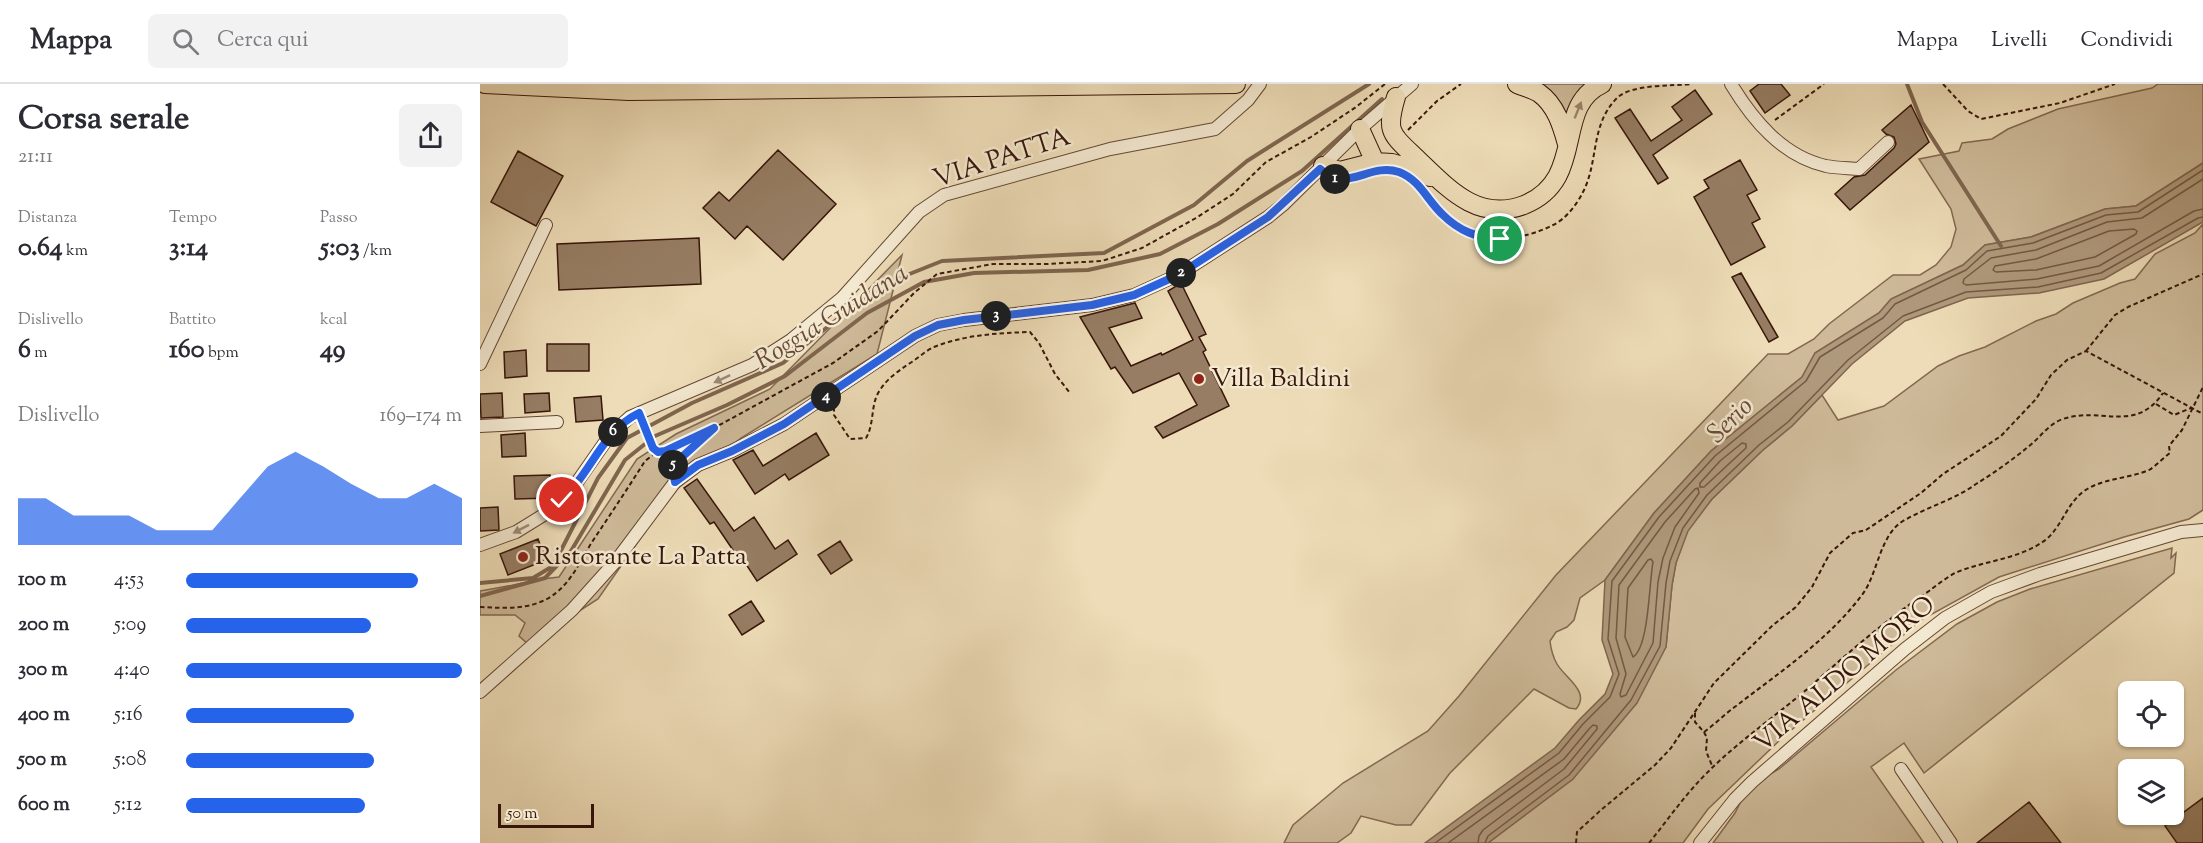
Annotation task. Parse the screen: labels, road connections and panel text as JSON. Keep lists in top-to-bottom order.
{
  "streets": {
    "street": ["VIA PATTA", "VIA ALDO MORO"]
  },
  "water": ["Roggia Guidana", "Serio"],
  "places": ["Villa Baldini", "Ristorante La Patta"],
  "scale_bar": "50 m",
  "page": {
    "header": "Mappa",
    "search": "Cerca qui",
    "nav": ["Mappa", "Livelli", "Condividi"],
    "heading": ["Corsa serale", "21:11"],
    "pins": [
      "1",
      "2",
      "3",
      "4",
      "6",
      "5"
    ],
    "stats": [
      ["Distanza", "0.64 km"],
      ["Tempo", "3:14"],
      ["Passo", "5:03 /km"],
      ["Dislivello", "6 m"],
      ["Battito", "160 bpm"],
      ["kcal", "49"]
    ],
    "chart": ["Dislivello", "169–174 m"],
    "list": [
      {
        "name": "100 m",
        "note": "4:53"
      },
      {
        "name": "200 m",
        "note": "5:09"
      },
      {
        "name": "300 m",
        "note": "4:40"
      },
      {
        "name": "400 m",
        "note": "5:16"
      },
      {
        "name": "500 m",
        "note": "5:08"
      },
      {
        "name": "600 m",
        "note": "5:12"
      }
    ],
    "scale": "50 m"
  }
}
